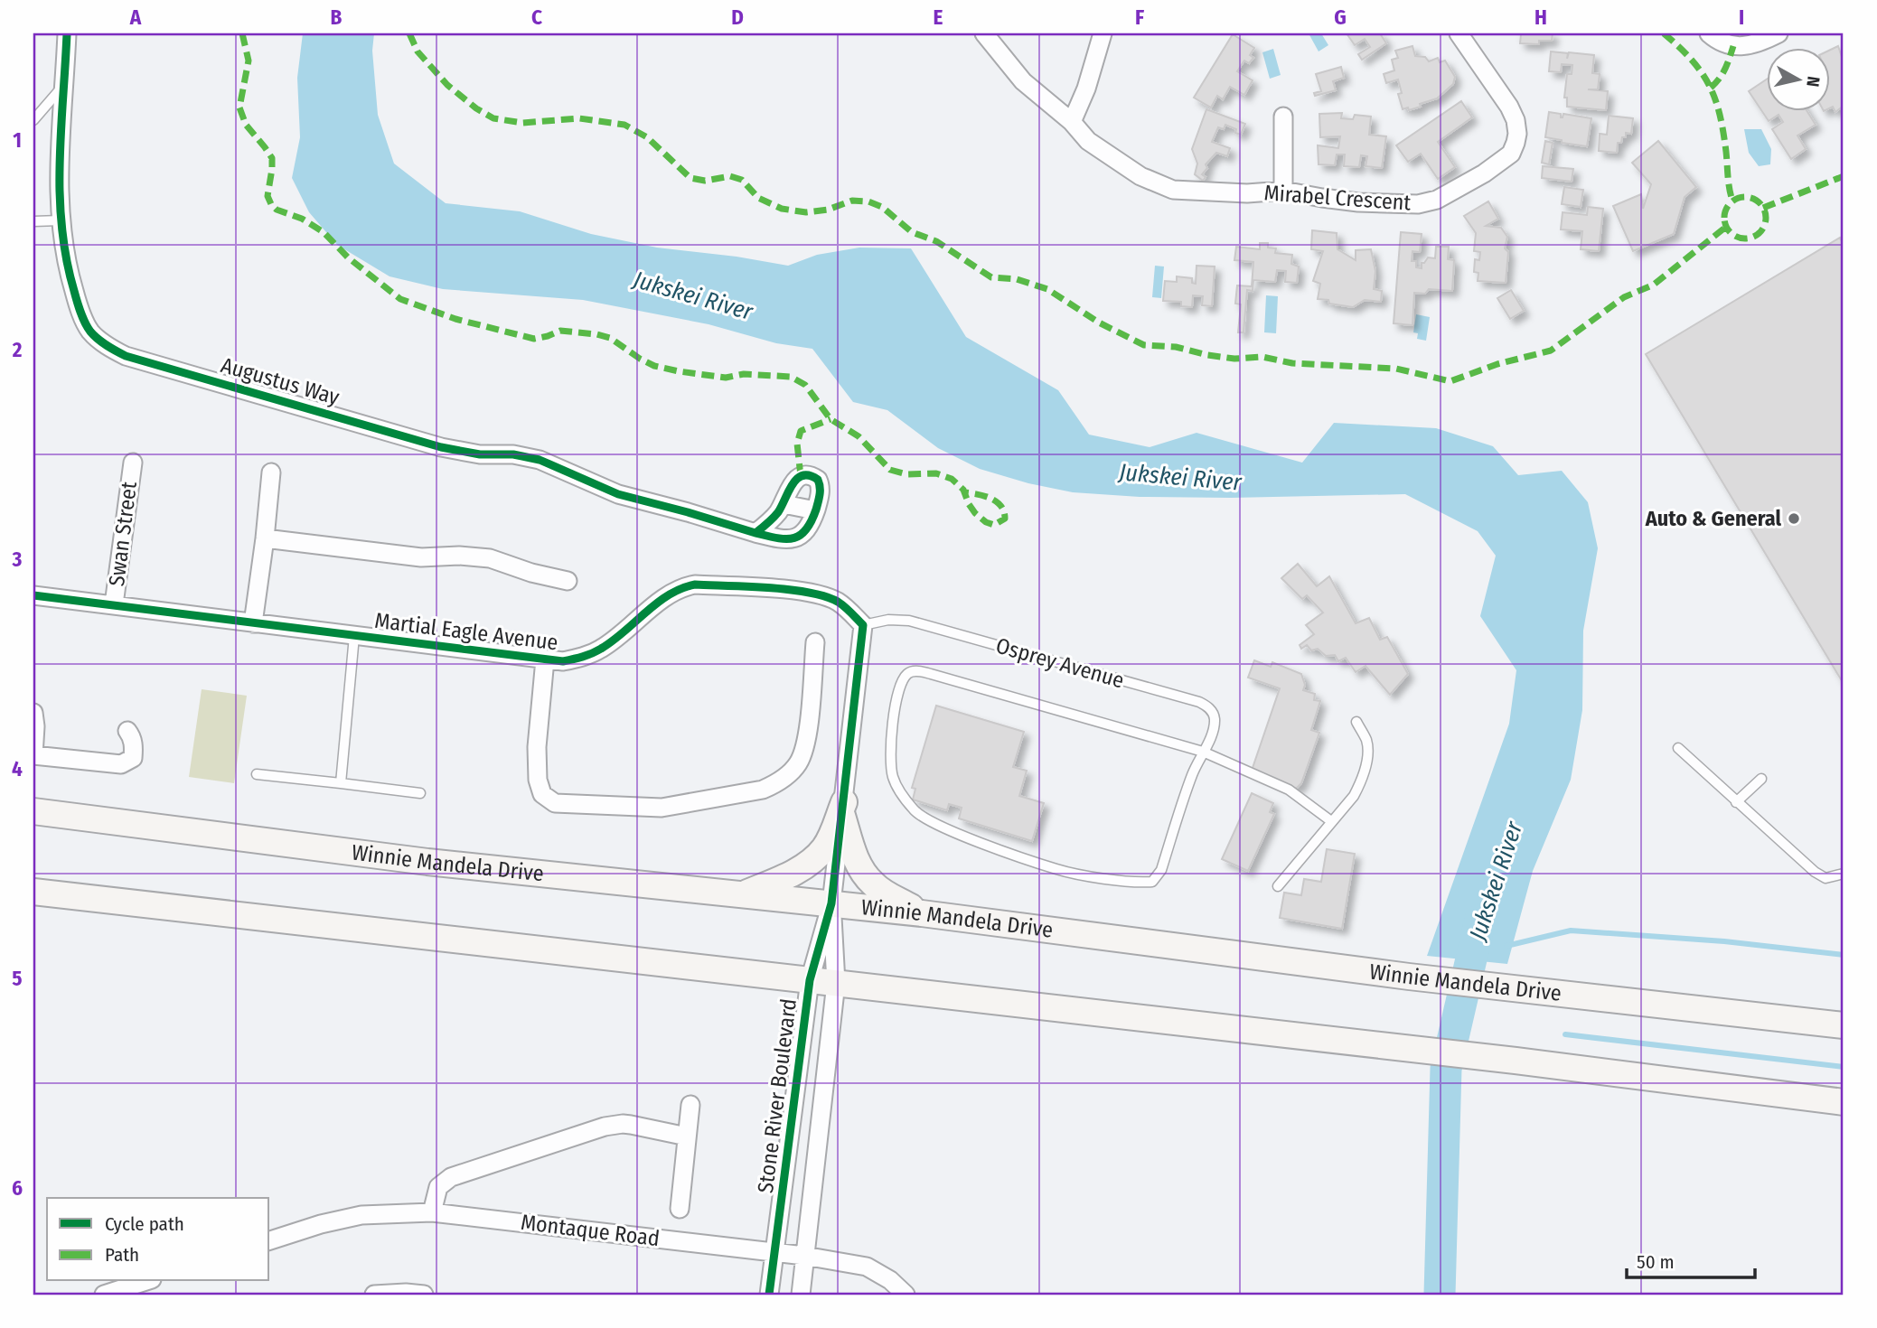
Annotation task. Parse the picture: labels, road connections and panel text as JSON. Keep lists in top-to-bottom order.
{
  "streets": {
    "main road": ["Winnie Mandela Drive"],
    "street": [
      "Mirabel Crescent",
      "Augustus Way",
      "Swan Street",
      "Martial Eagle Avenue",
      "Stone River Boulevard",
      "Montaque Road"
    ],
    "lane": ["Osprey Avenue"]
  },
  "crossings": [
    ["Swan Street", "Martial Eagle Avenue"],
    ["Martial Eagle Avenue", "Osprey Avenue"],
    ["Winnie Mandela Drive", "Stone River Boulevard"],
    ["Stone River Boulevard", "Montaque Road"]
  ],
  "water": ["Jukskei River"],
  "places": ["Auto & General"],
  "legend": ["Cycle path", "Path"],
  "scale_bar": "50 m",
  "north": "right",
  "grid": {
    "columns": [
      "A",
      "B",
      "C",
      "D",
      "E",
      "F",
      "G",
      "H",
      "I"
    ],
    "rows": [
      "1",
      "2",
      "3",
      "4",
      "5",
      "6"
    ]
  }
}
